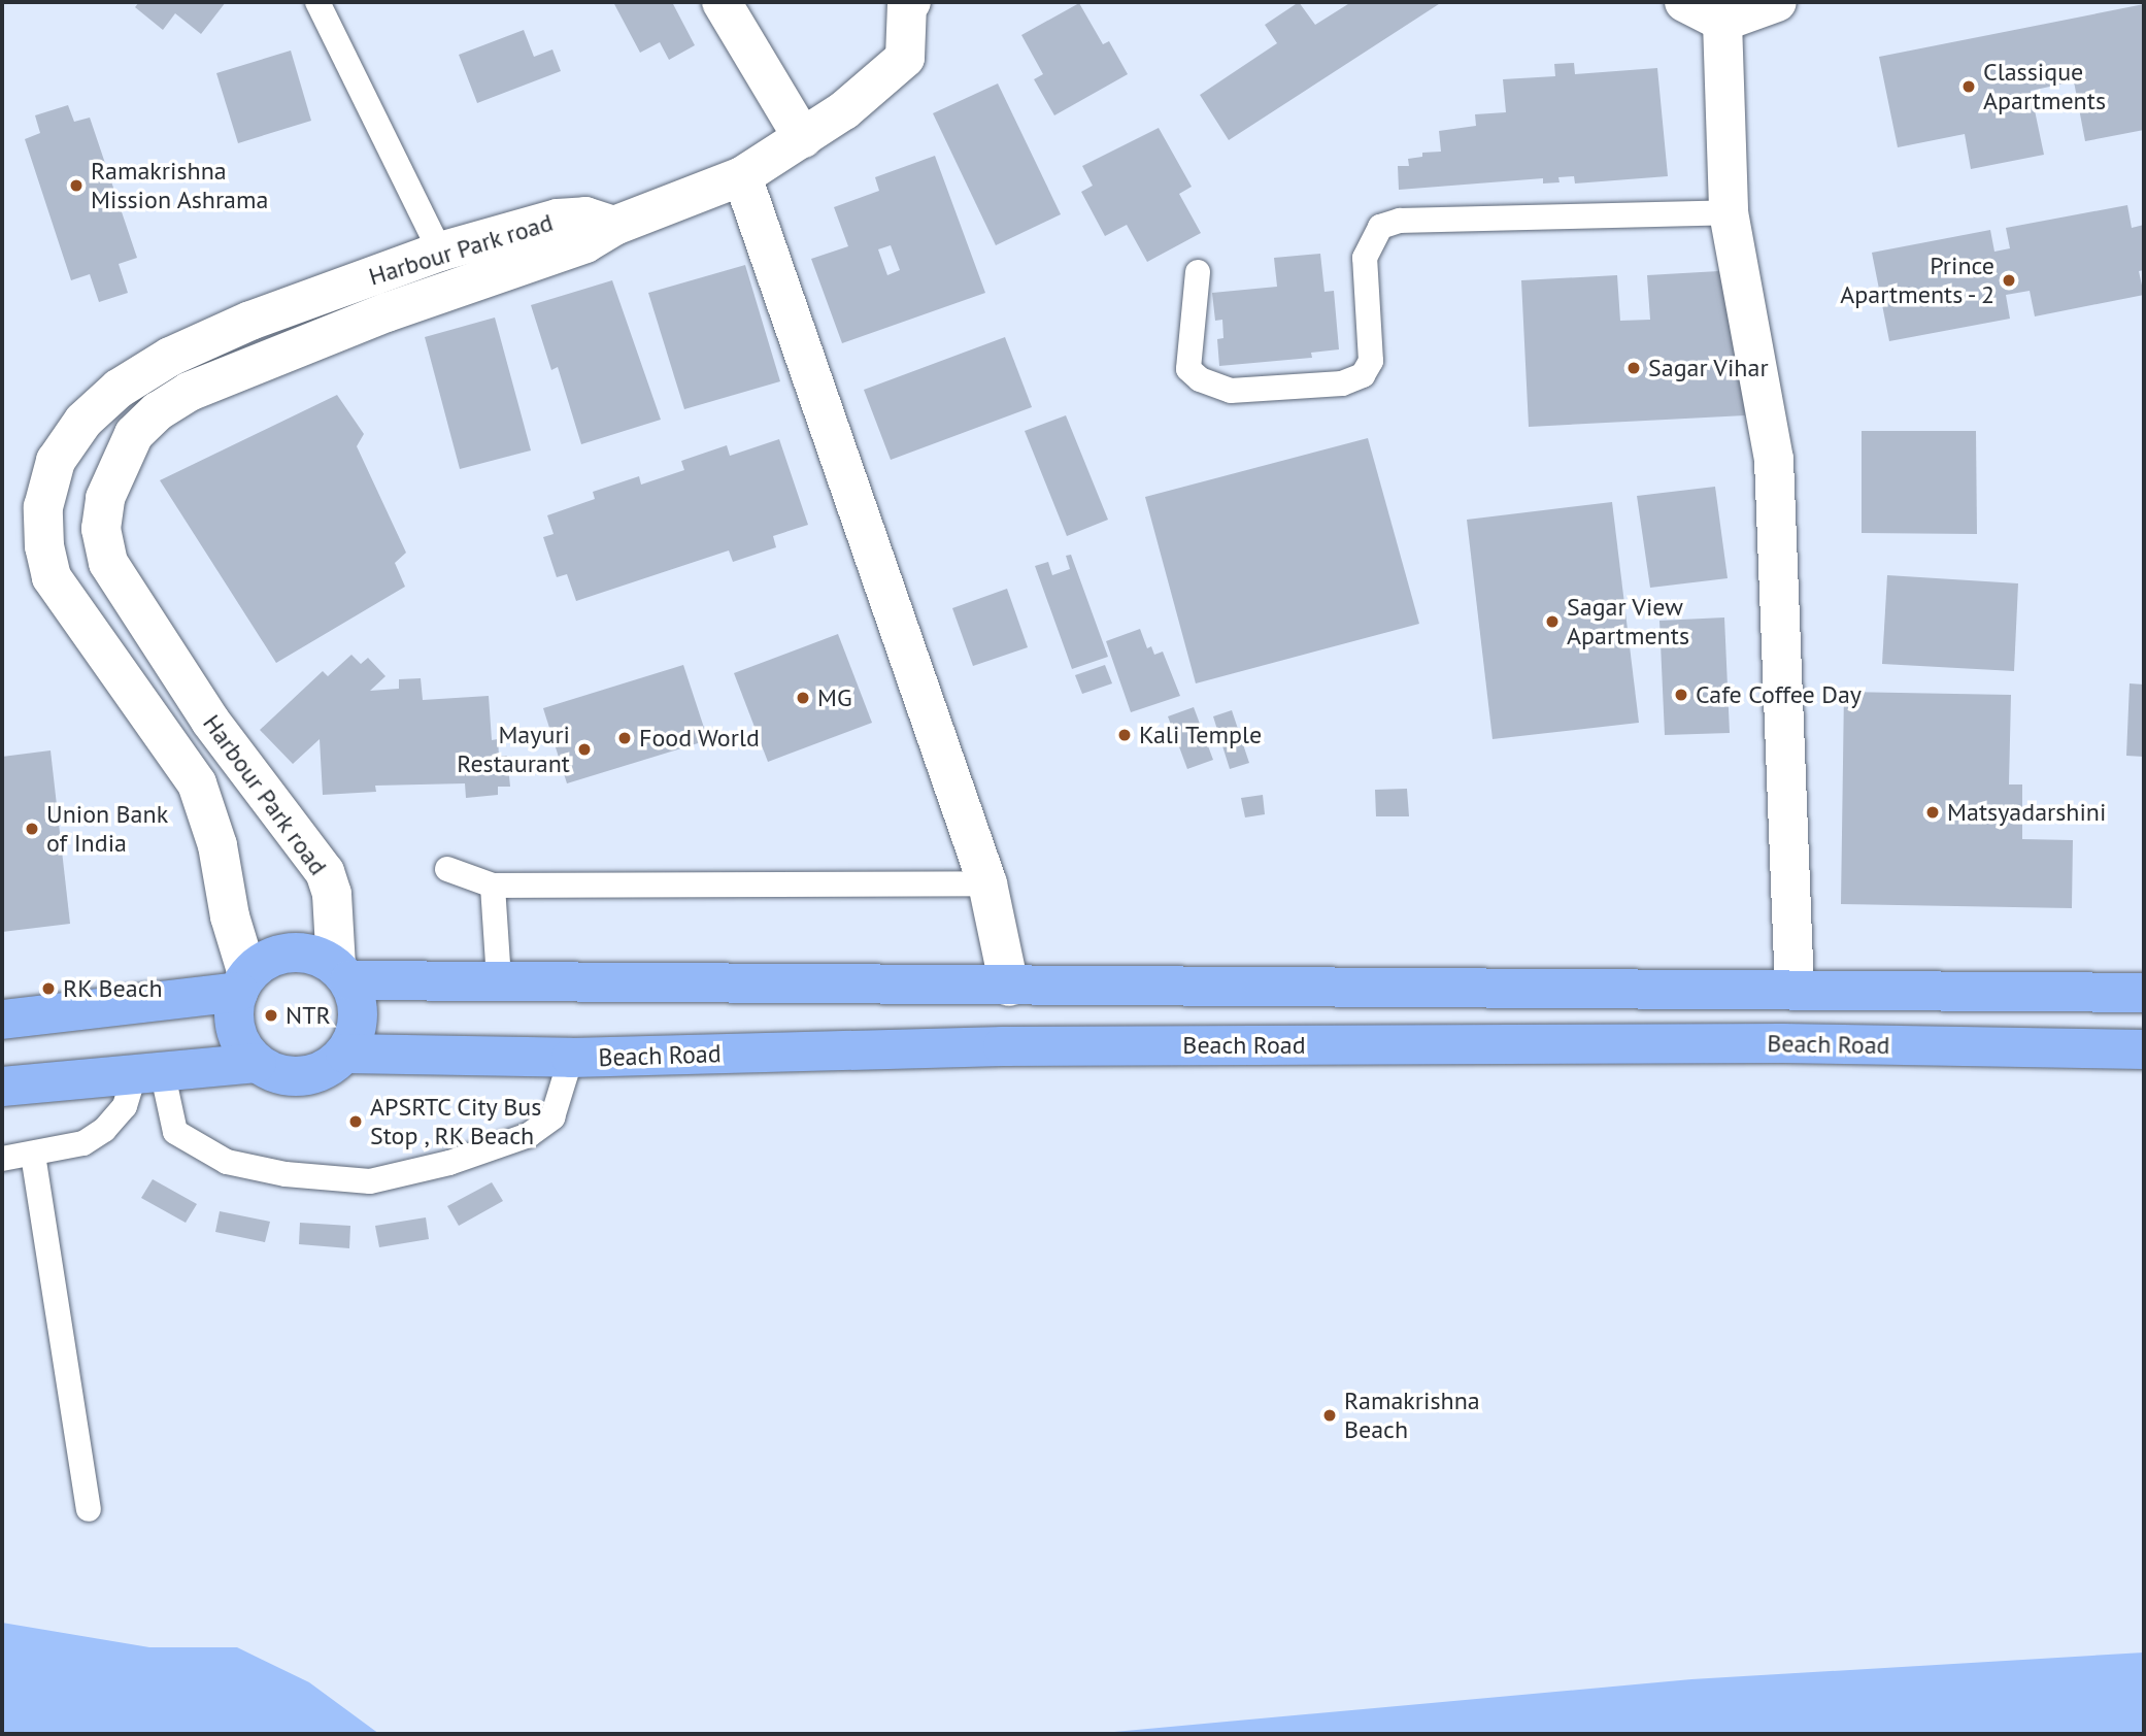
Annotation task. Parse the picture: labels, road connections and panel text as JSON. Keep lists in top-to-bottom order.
{
  "streets": {
    "main road": ["Beach Road"],
    "street": ["Harbour Park road"]
  },
  "crossings": [
    ["Harbour Park road", "Beach Road"]
  ],
  "places": [
    "Classique Apartments",
    "Ramakrishna Mission Ashrama",
    "Prince Apartments - 2",
    "Sagar Vihar",
    "Sagar View Apartments",
    "Cafe Coffee Day",
    "MG",
    "Kali Temple",
    "Food World",
    "Mayuri Restaurant",
    "Matsyadarshini",
    "Union Bank of India",
    "RK Beach",
    "NTR",
    "APSRTC City Bus Stop , RK Beach",
    "Ramakrishna Beach"
  ]
}
